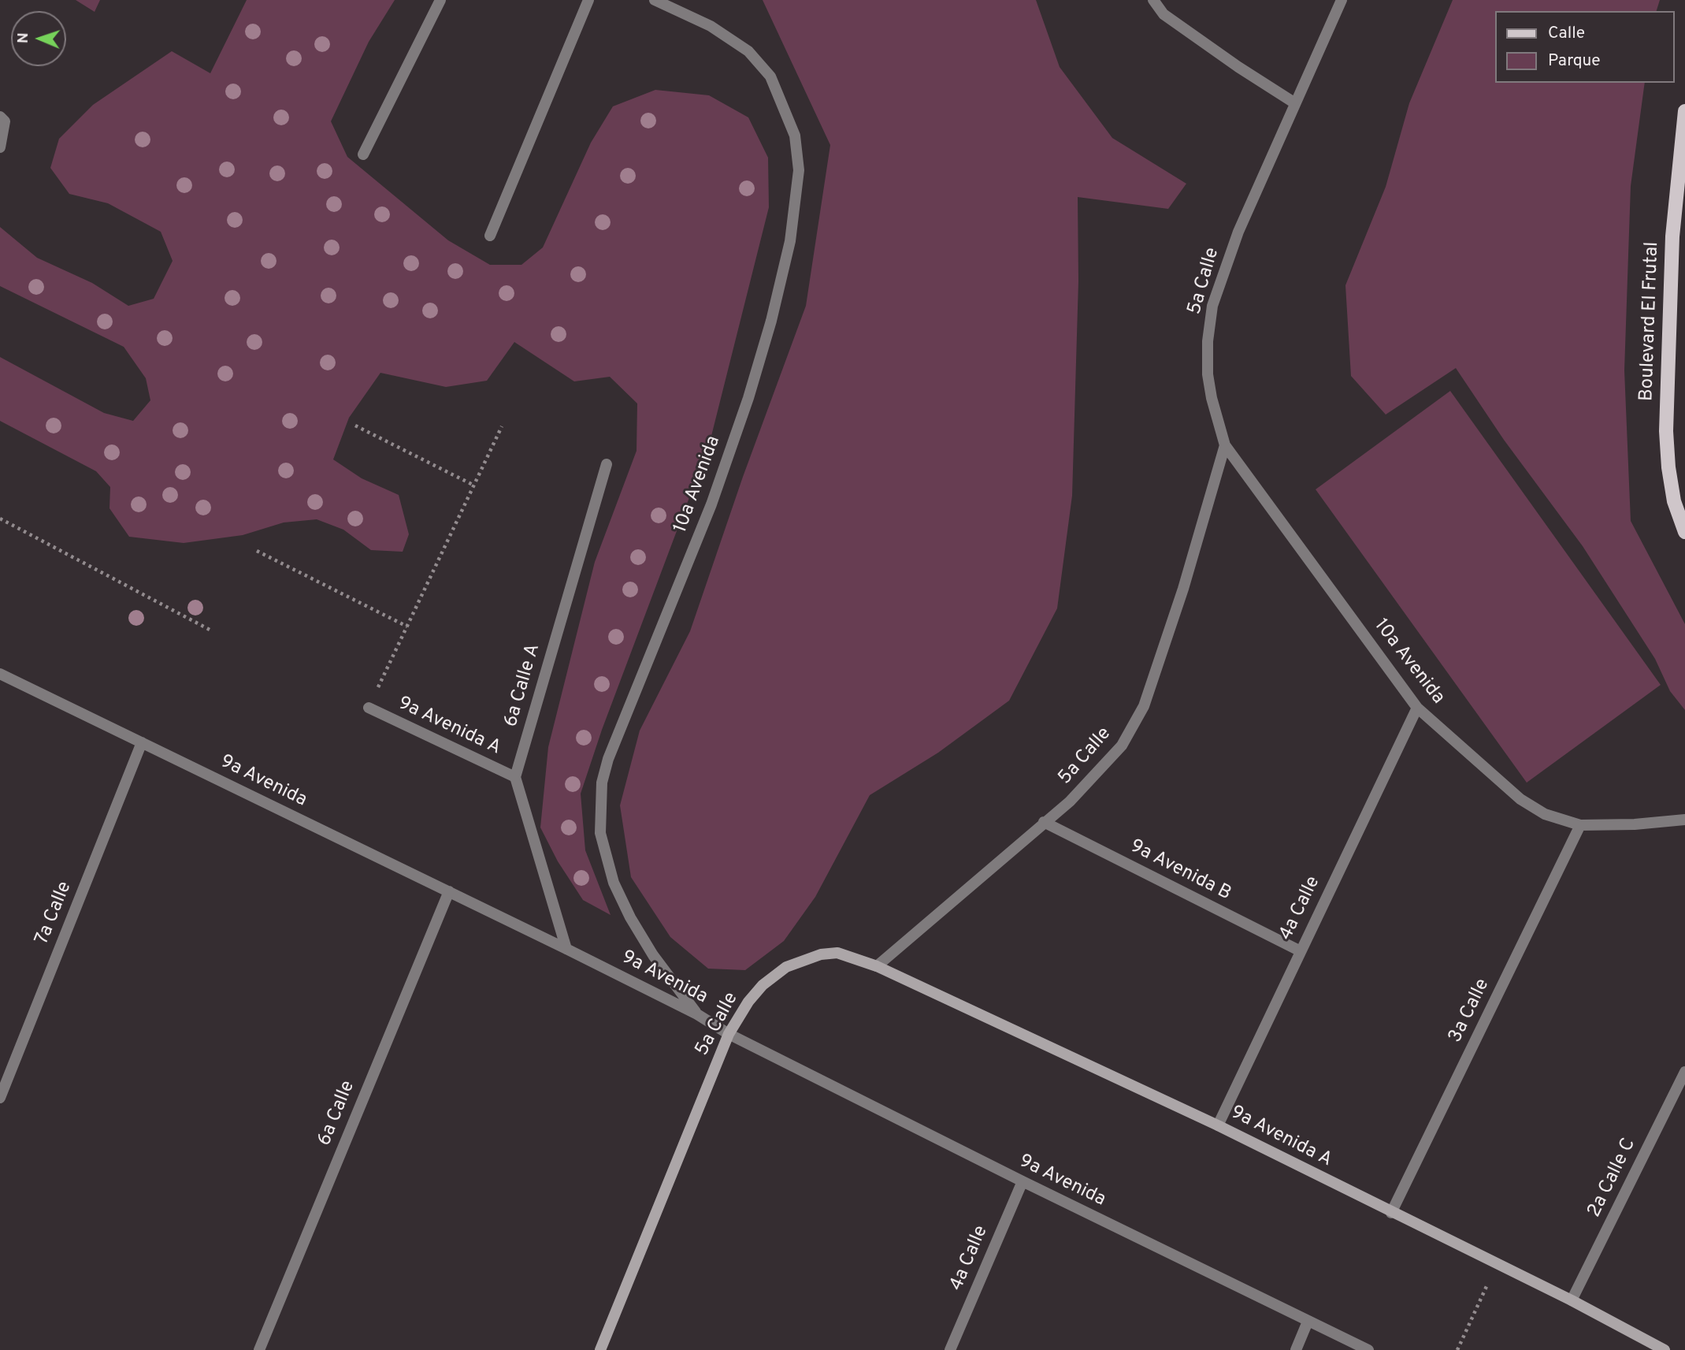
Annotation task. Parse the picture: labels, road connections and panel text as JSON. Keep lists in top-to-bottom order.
{
  "streets": {
    "main road": ["Boulevard El Frutal"],
    "street": [
      "5a Calle",
      "10a Avenida",
      "6a Calle A",
      "9a Avenida A",
      "9a Avenida",
      "9a Avenida B",
      "4a Calle",
      "7a Calle",
      "3a Calle",
      "6a Calle",
      "2a Calle C"
    ]
  },
  "crossings": [
    ["5a Calle", "10a Avenida"],
    ["5a Calle", "9a Avenida A"],
    ["5a Calle", "9a Avenida"],
    ["5a Calle", "9a Avenida B"],
    ["10a Avenida", "9a Avenida"],
    ["10a Avenida", "4a Calle"],
    ["10a Avenida", "3a Calle"],
    ["6a Calle A", "9a Avenida A"],
    ["9a Avenida A", "4a Calle"],
    ["9a Avenida A", "3a Calle"],
    ["9a Avenida A", "2a Calle C"],
    ["9a Avenida", "4a Calle"],
    ["9a Avenida", "7a Calle"],
    ["9a Avenida", "6a Calle"],
    ["9a Avenida B", "4a Calle"]
  ],
  "legend": ["Calle", "Parque"],
  "north": "left"
}
